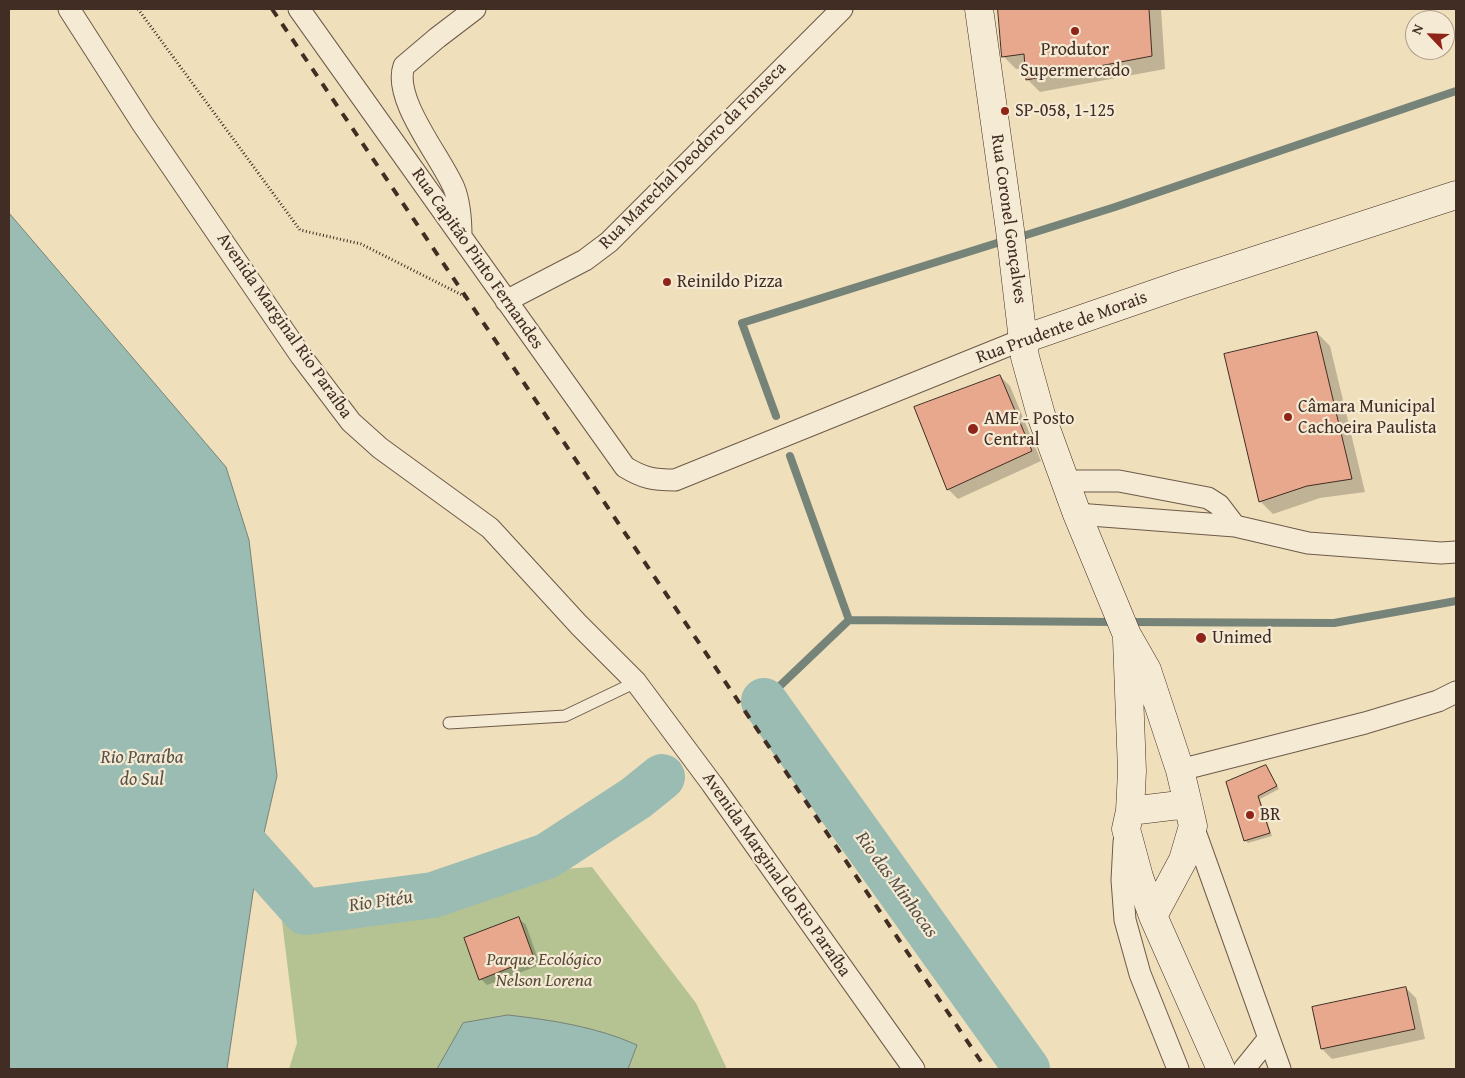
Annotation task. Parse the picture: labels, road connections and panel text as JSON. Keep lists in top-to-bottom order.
{
  "streets": {
    "main road": ["Rua Coronel Gonçalves", "Rua Prudente de Morais"],
    "street": [
      "Rua Marechal Deodoro da Fonseca",
      "Rua Capitão Pinto Fernandes",
      "Avenida Marginal Rio Paraíba",
      "Avenida Marginal do Rio Paraíba"
    ]
  },
  "crossings": [
    ["Rua Marechal Deodoro da Fonseca", "Rua Capitão Pinto Fernandes"],
    ["Rua Coronel Gonçalves", "Rua Prudente de Morais"],
    ["Rua Capitão Pinto Fernandes", "Rua Prudente de Morais"],
    ["Avenida Marginal Rio Paraíba", "Avenida Marginal do Rio Paraíba"]
  ],
  "water": ["Rio Paraíba do Sul", "Rio das Minhocas", "Rio Pitéu"],
  "parks": ["Parque Ecológico Nelson Lorena"],
  "places": [
    "Produtor Supermercado",
    "SP-058, 1-125",
    "Reinildo Pizza",
    "Câmara Municipal Cachoeira Paulista",
    "AME - Posto Central",
    "Unimed",
    "BR"
  ],
  "north": "top left"
}
